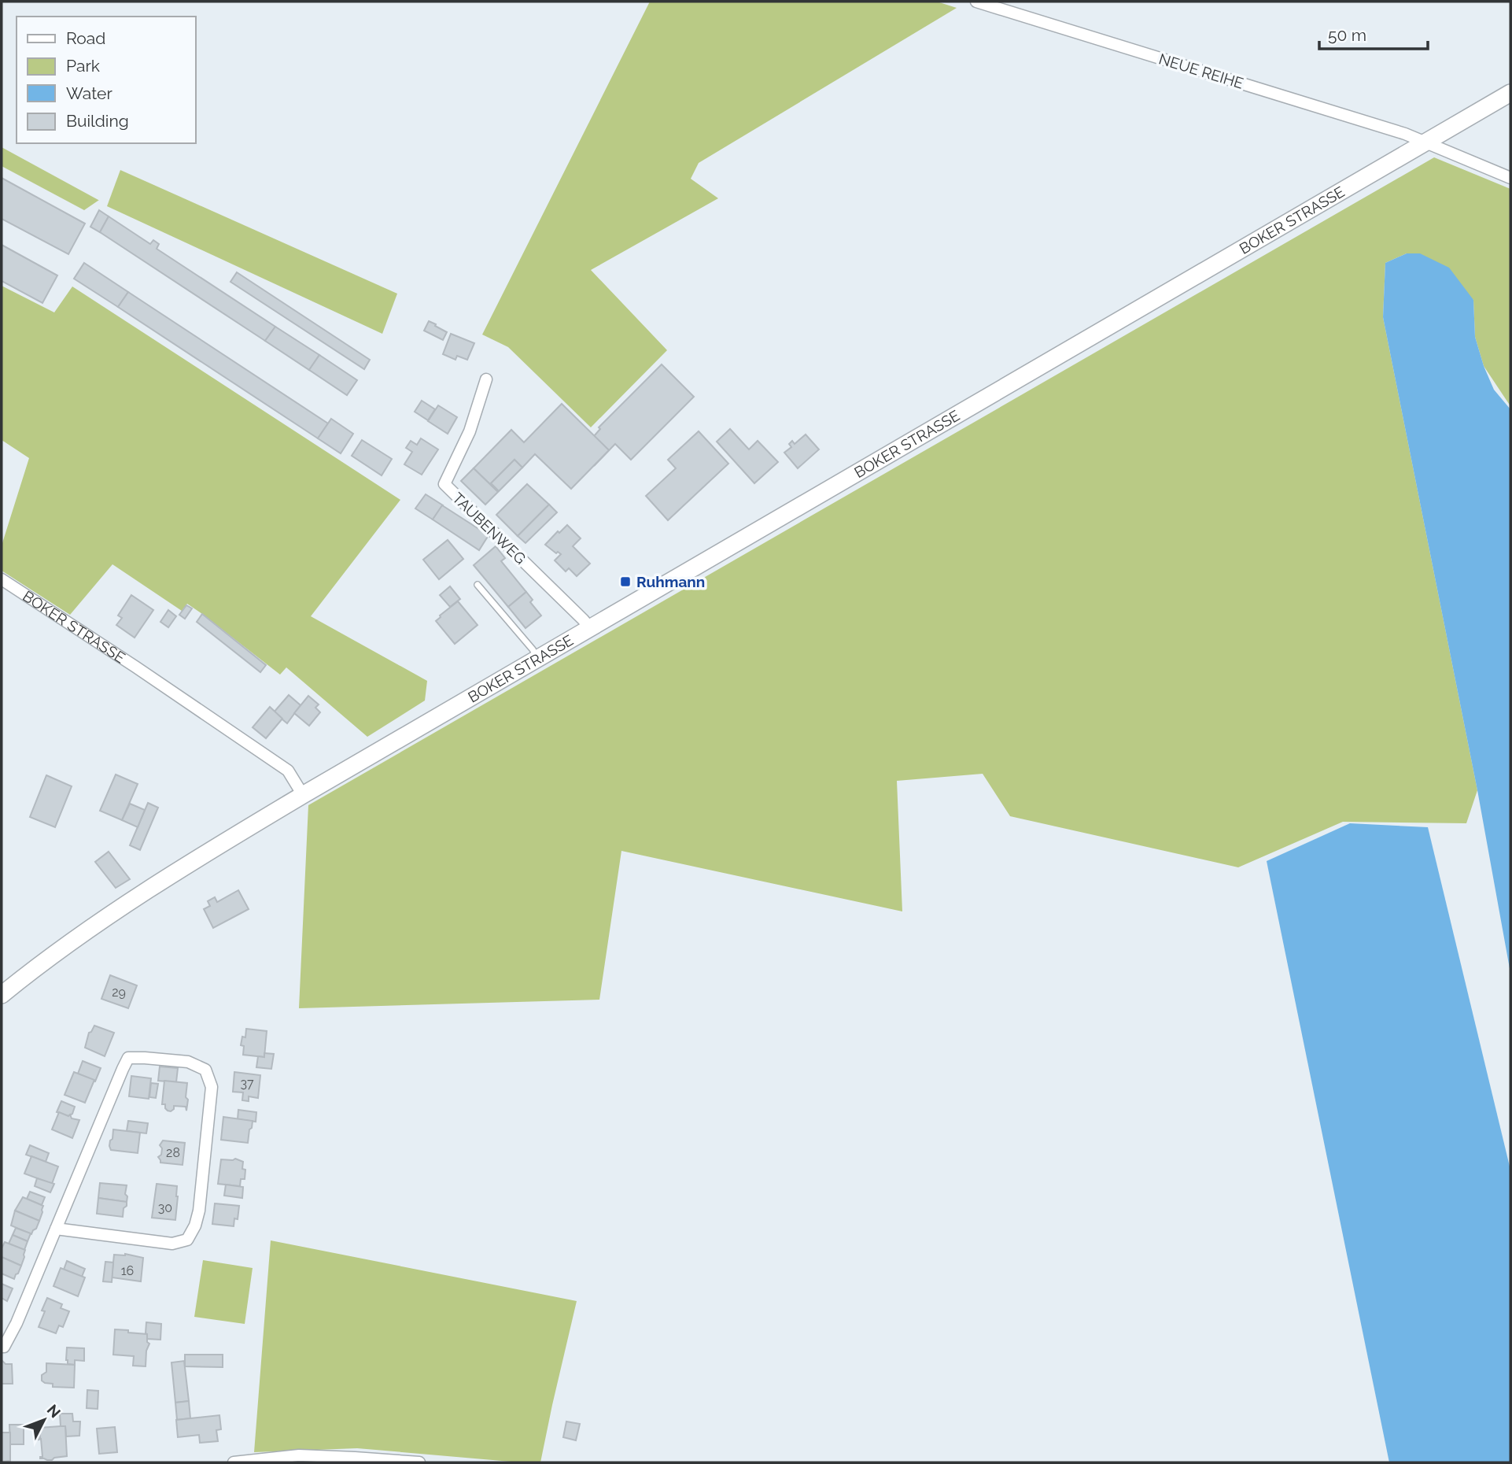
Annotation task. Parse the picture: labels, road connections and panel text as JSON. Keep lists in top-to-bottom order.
{
  "streets": {
    "main road": ["BOKER STRASSE"],
    "street": ["NEUE REIHE", "TAUBENWEG"]
  },
  "crossings": [
    ["NEUE REIHE", "BOKER STRASSE"],
    ["BOKER STRASSE", "TAUBENWEG"]
  ],
  "places": {
    "transit": ["Ruhmann"]
  },
  "house_numbers": [
    "29",
    "37",
    "28",
    "30",
    "16"
  ],
  "legend": [
    "Road",
    "Park",
    "Water",
    "Building"
  ],
  "scale_bar": "50 m",
  "north": "top right"
}
